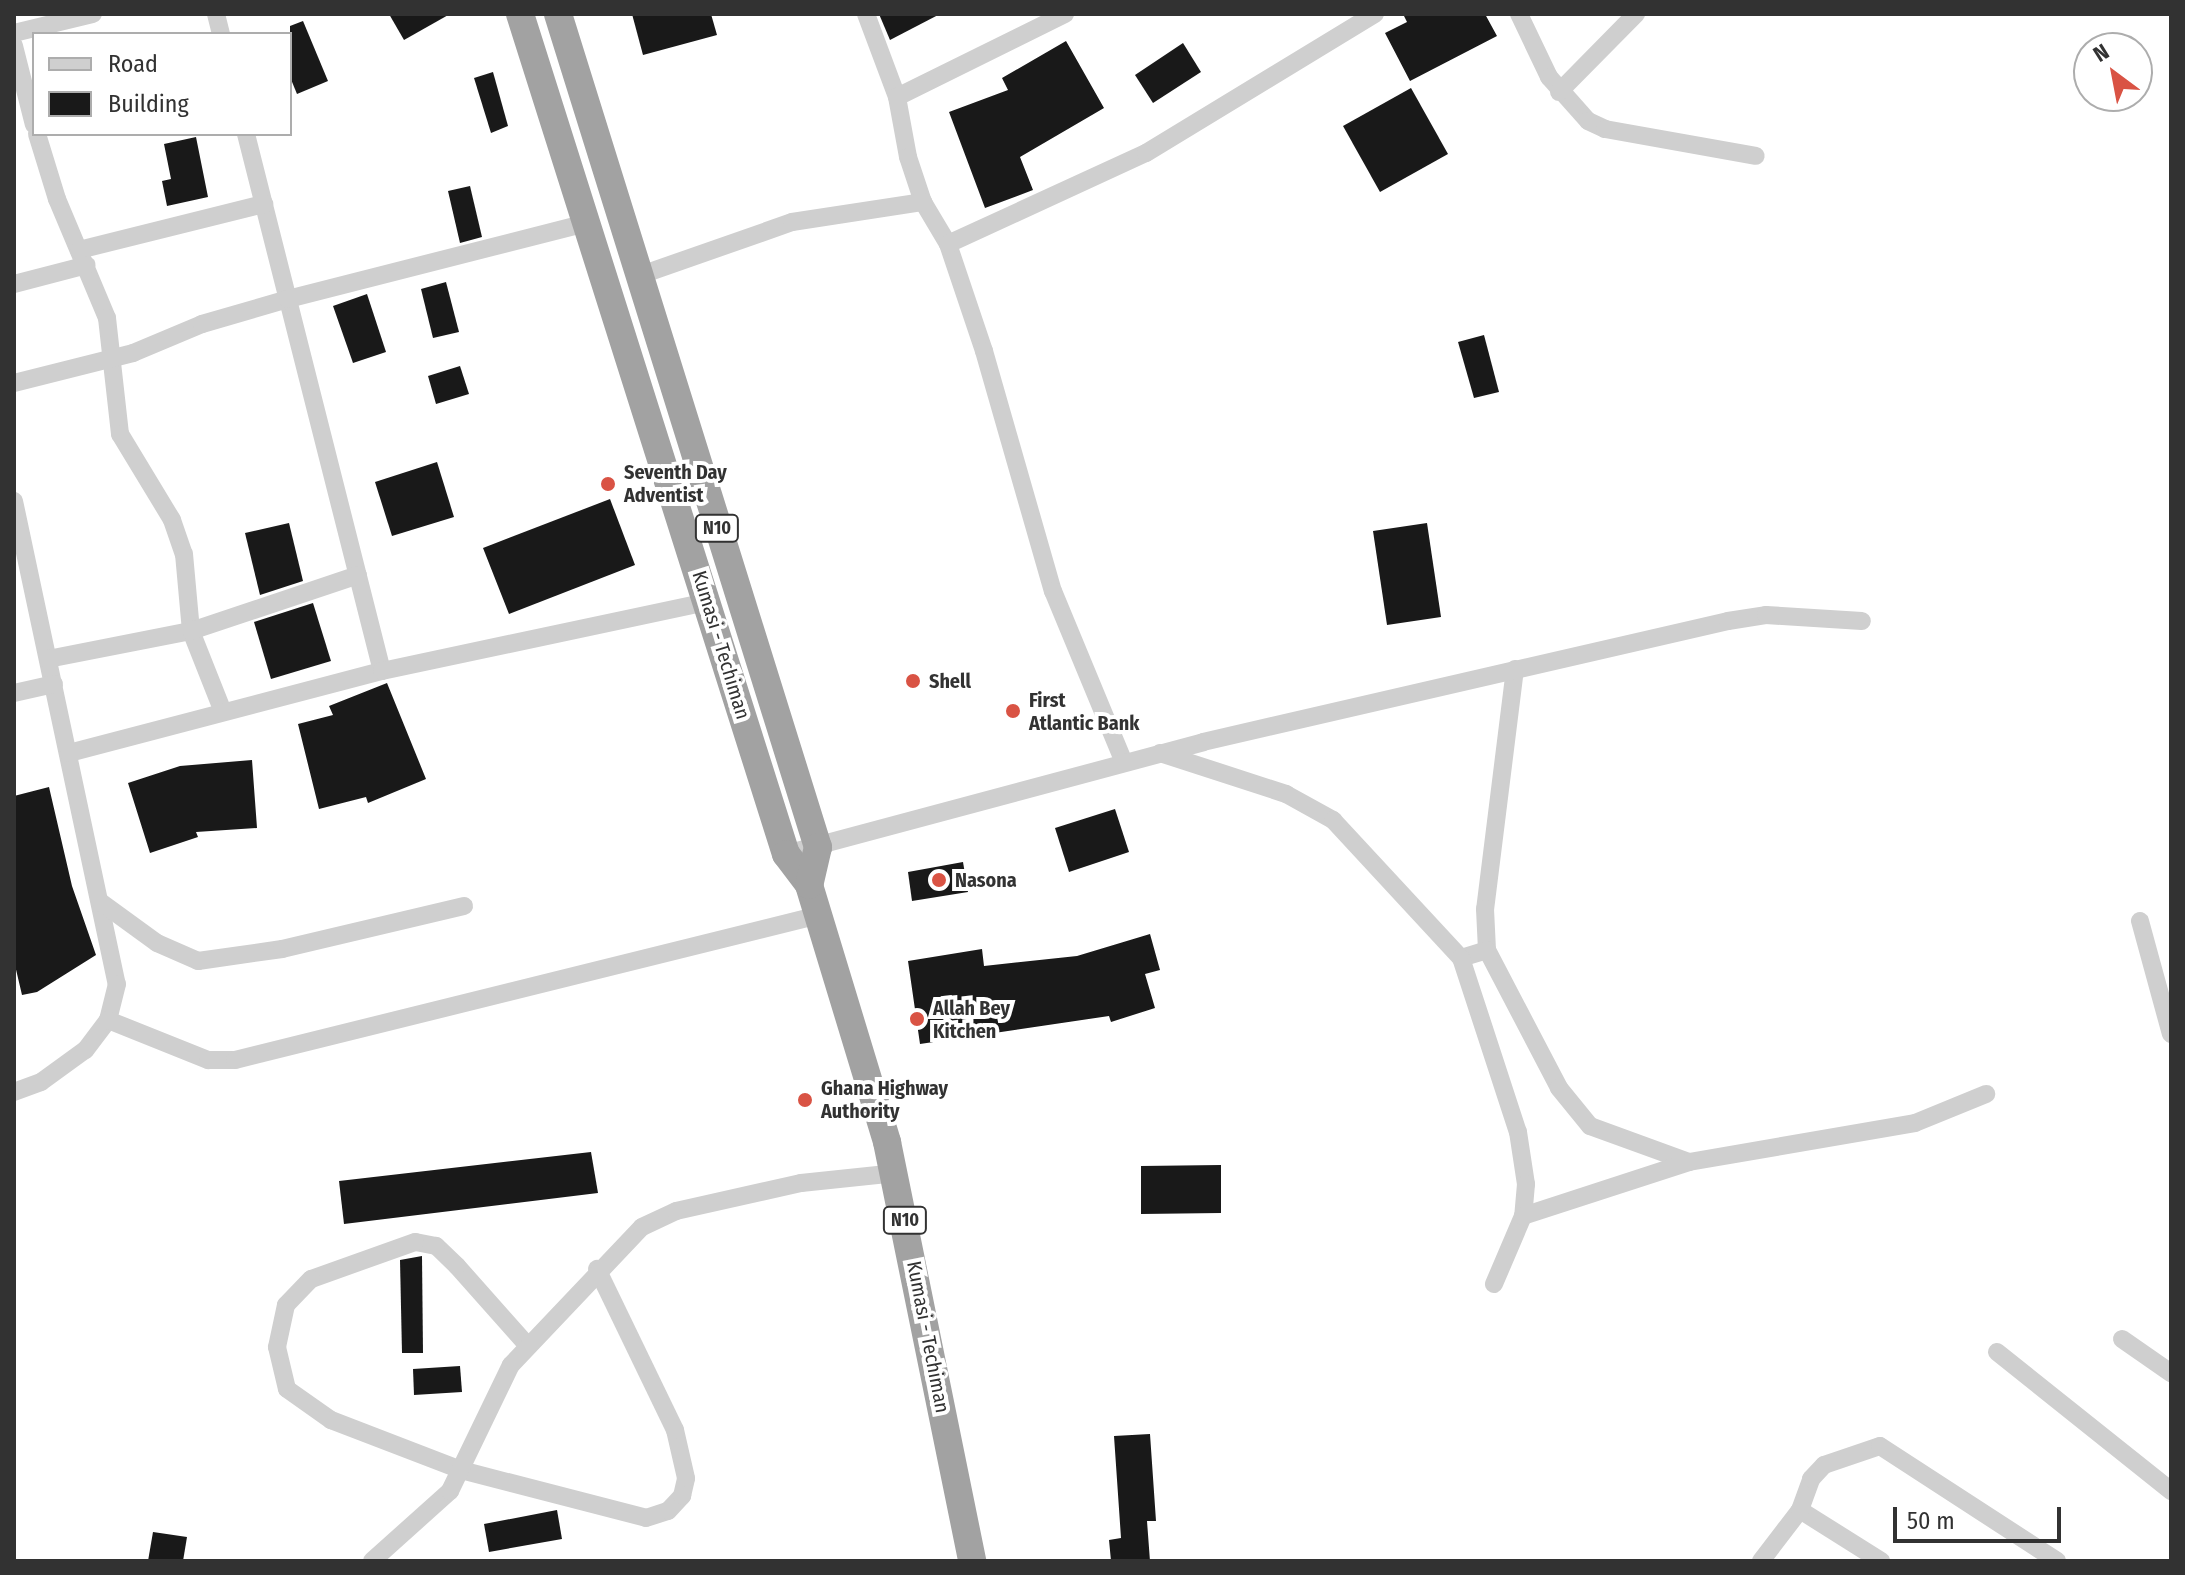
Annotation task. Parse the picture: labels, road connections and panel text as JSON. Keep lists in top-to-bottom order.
{
  "streets": {
    "highway": ["N10", "Kumasi - Techiman"]
  },
  "places": [
    "Seventh Day Adventist",
    "Shell",
    "First Atlantic Bank",
    "Nasona",
    "Allah Bey Kitchen",
    "Ghana Highway Authority"
  ],
  "legend": ["Road", "Building"],
  "scale_bar": "50 m",
  "north": "top left"
}
